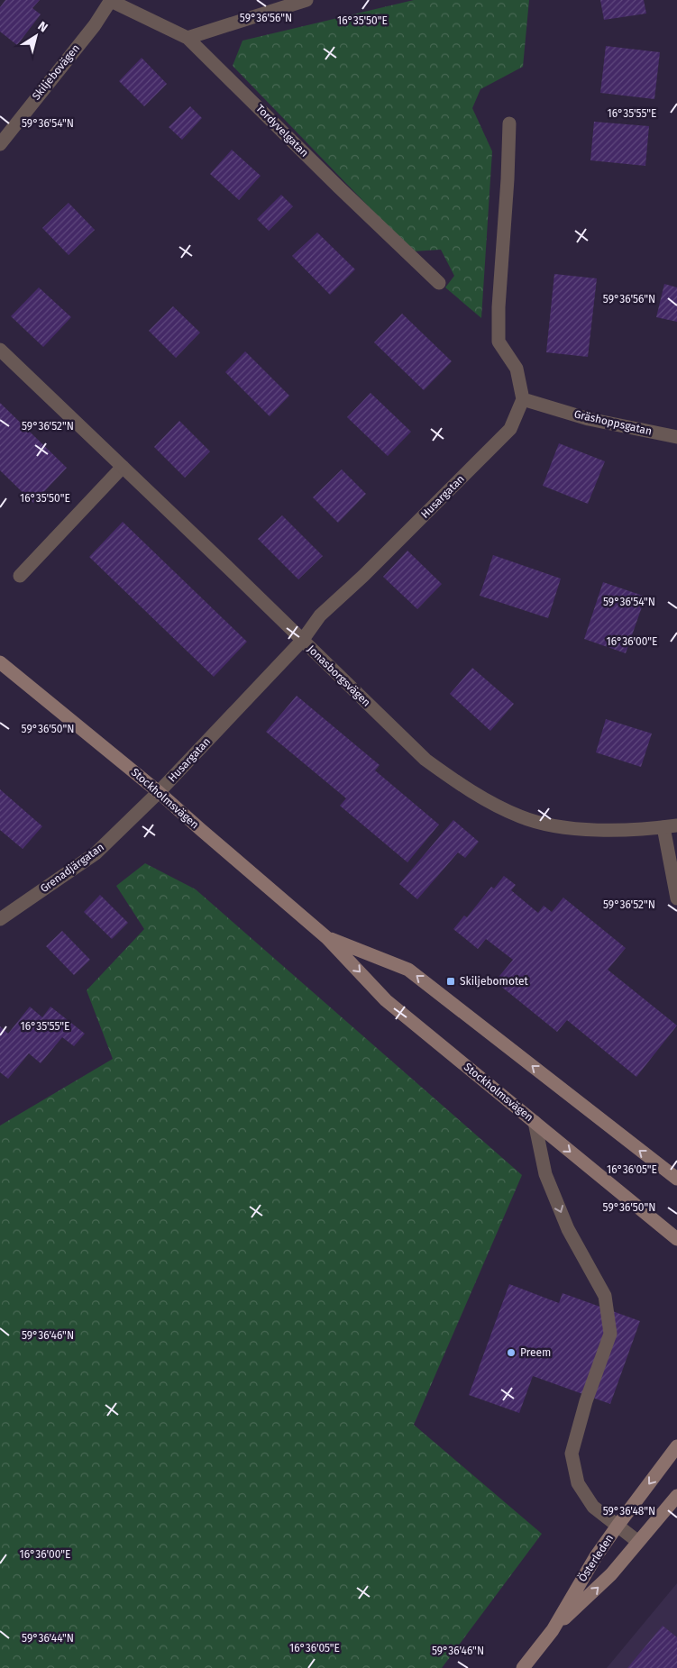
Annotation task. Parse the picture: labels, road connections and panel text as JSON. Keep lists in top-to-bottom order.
{
  "streets": {
    "main road": ["Stockholmsvägen", "Österleden"],
    "street": [
      "Skiljebovägen",
      "Tordyvelgatan",
      "Gräshoppsgatan",
      "Husargatan",
      "Jonasborgsvägen",
      "Grenadjärgatan"
    ]
  },
  "crossings": [
    ["Skiljebovägen", "Tordyvelgatan"],
    ["Gräshoppsgatan", "Husargatan"],
    ["Husargatan", "Jonasborgsvägen"],
    ["Husargatan", "Stockholmsvägen"],
    ["Husargatan", "Grenadjärgatan"],
    ["Stockholmsvägen", "Grenadjärgatan"]
  ],
  "places": {
    "transit": ["Skiljebomotet"],
    "other": ["Preem"]
  },
  "north": "top right",
  "coordinates": [
    "59°36'56\"N",
    "16°35'50\"E",
    "16°35'55\"E",
    "59°36'54\"N",
    "59°36'52\"N",
    "16°36'00\"E",
    "59°36'50\"N",
    "16°36'05\"E",
    "59°36'46\"N",
    "59°36'48\"N",
    "59°36'44\"N"
  ]
}
